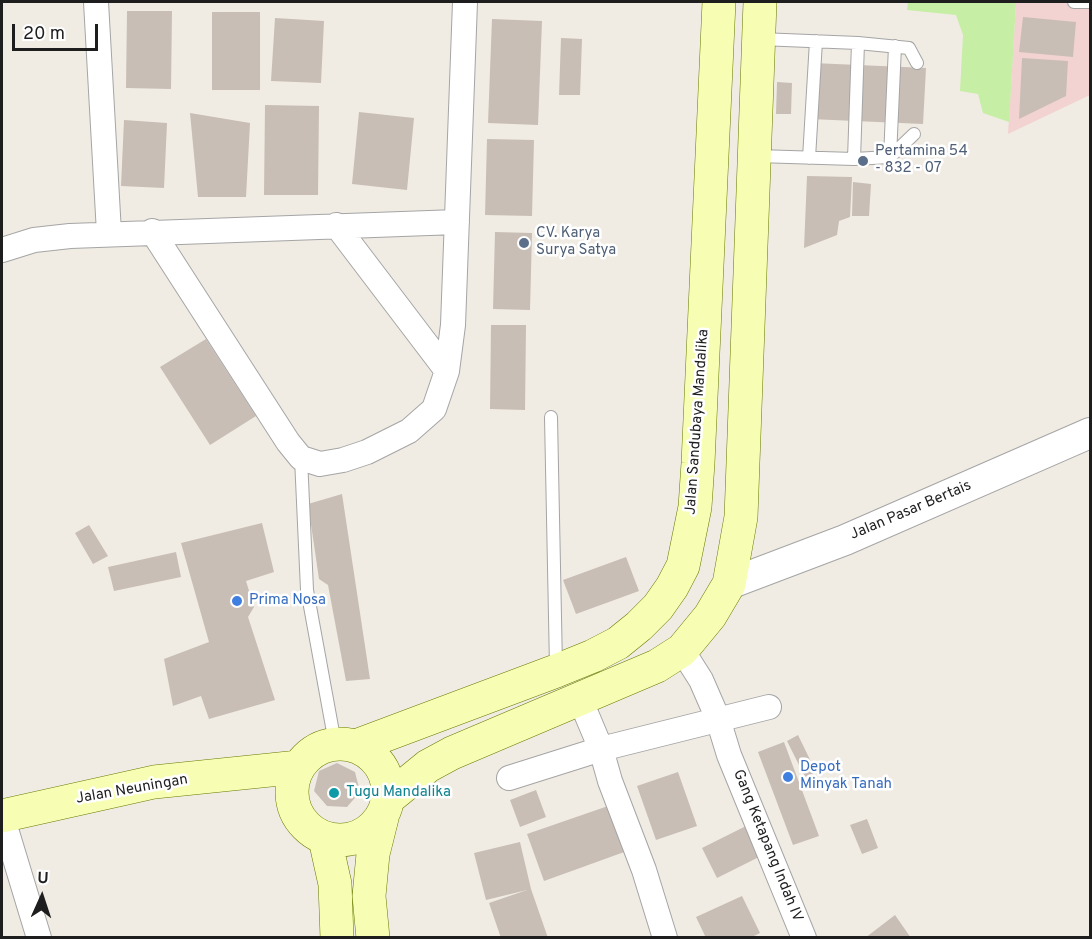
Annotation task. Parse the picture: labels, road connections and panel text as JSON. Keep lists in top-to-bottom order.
{
  "streets": {
    "main road": ["Jalan Sandubaya Mandalika", "Jalan Neuningan"],
    "street": ["Jalan Pasar Bertais", "Gang Ketapang Indah IV"]
  },
  "crossings": [
    ["Jalan Sandubaya Mandalika", "Jalan Neuningan"]
  ],
  "places": [
    "Pertamina 54 - 832 - 07",
    "CV. Karya Surya Satya",
    "Prima Nosa",
    "Depot Minyak Tanah",
    "Tugu Mandalika"
  ],
  "scale_bar": "20 m",
  "north": "top"
}
